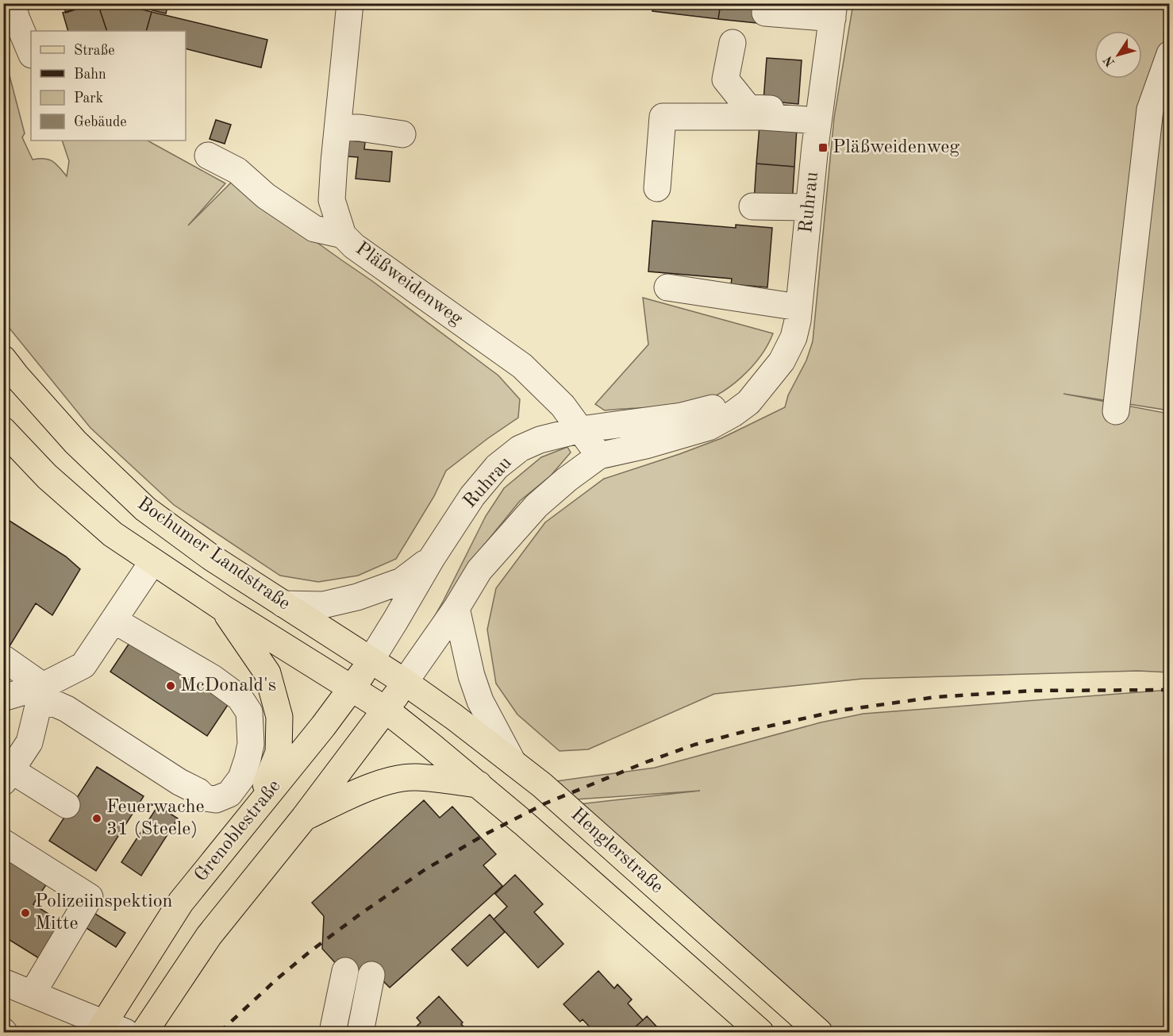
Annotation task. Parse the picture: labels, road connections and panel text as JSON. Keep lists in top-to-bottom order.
{
  "streets": {
    "main road": ["Bochumer Landstraße", "Grenoblestraße", "Henglerstraße"],
    "street": ["Ruhrau", "Pläßweidenweg"]
  },
  "crossings": [
    ["Ruhrau", "Pläßweidenweg"],
    ["Ruhrau", "Bochumer Landstraße"],
    ["Ruhrau", "Grenoblestraße"],
    ["Ruhrau", "Henglerstraße"],
    ["Bochumer Landstraße", "Grenoblestraße"],
    ["Bochumer Landstraße", "Henglerstraße"]
  ],
  "places": {
    "transit": ["Pläßweidenweg"],
    "other": ["McDonald's", "Feuerwache 31 (Steele)", "Polizeiinspektion Mitte"]
  },
  "legend": [
    "Straße",
    "Bahn",
    "Park",
    "Gebäude"
  ],
  "north": "bottom left"
}
